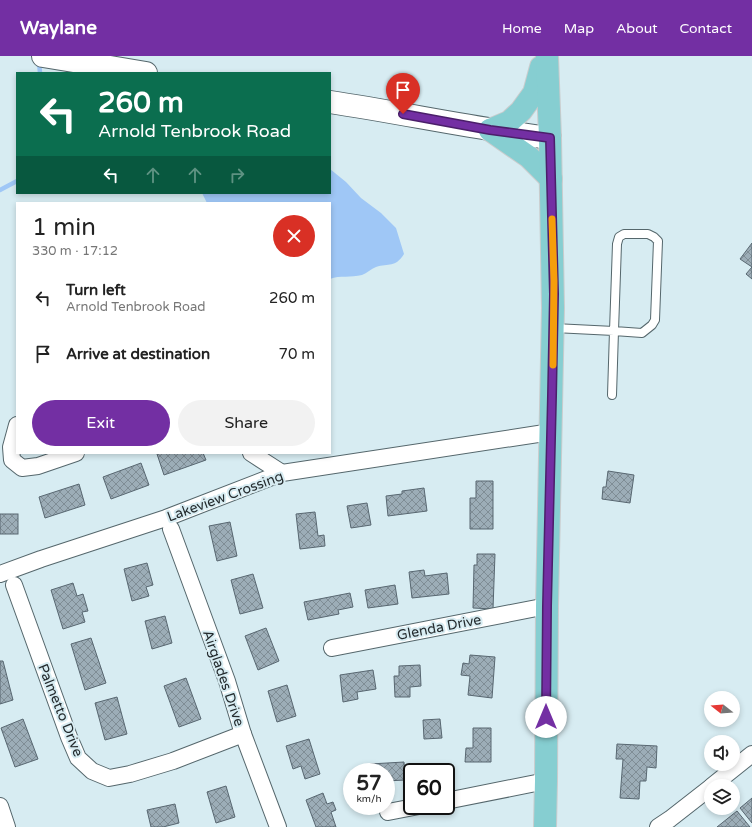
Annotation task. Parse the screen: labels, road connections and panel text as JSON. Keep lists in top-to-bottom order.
{
  "streets": {
    "street": [
      "Lakeview Crossing",
      "Glenda Drive",
      "Airglades Drive",
      "Palmetto Drive"
    ]
  },
  "crossings": [
    ["Airglades Drive", "Palmetto Drive"]
  ],
  "north": "left",
  "page": {
    "header": "Waylane",
    "nav": [
      "Home",
      "Map",
      "About",
      "Contact"
    ],
    "turn": ["260 m", "Arnold Tenbrook Road"],
    "heading": ["1 min", "330 m · 17:12"],
    "list": [
      {
        "name": "Turn left",
        "note": "Arnold Tenbrook Road",
        "value": "260 m"
      },
      {
        "name": "Arrive at destination",
        "value": "70 m"
      }
    ],
    "buttons": ["Exit", "Share"],
    "speed": "57 km/h",
    "limit": "60"
  }
}
